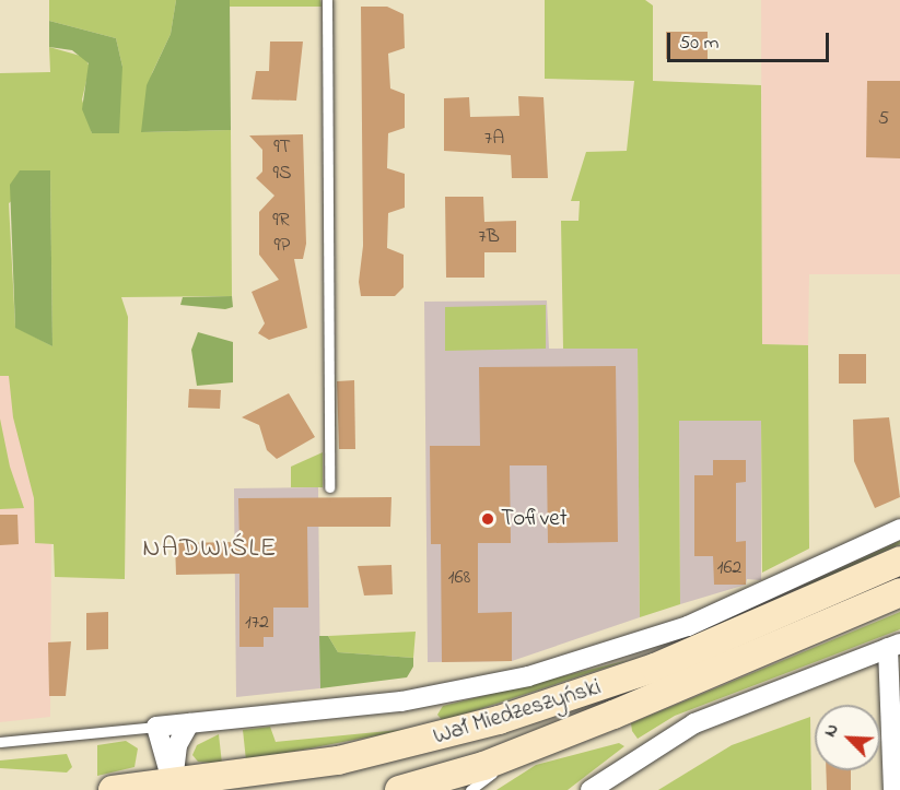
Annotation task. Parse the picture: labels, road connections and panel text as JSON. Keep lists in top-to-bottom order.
{
  "streets": {
    "main road": ["Wał Miedzeszyński"]
  },
  "districts": ["NADWIŚLE"],
  "places": ["Tofivet"],
  "house_numbers": [
    "5",
    "7A",
    "9T",
    "9S",
    "9R",
    "7B",
    "9P",
    "162",
    "168",
    "172"
  ],
  "scale_bar": "50 m",
  "north": "top left"
}
